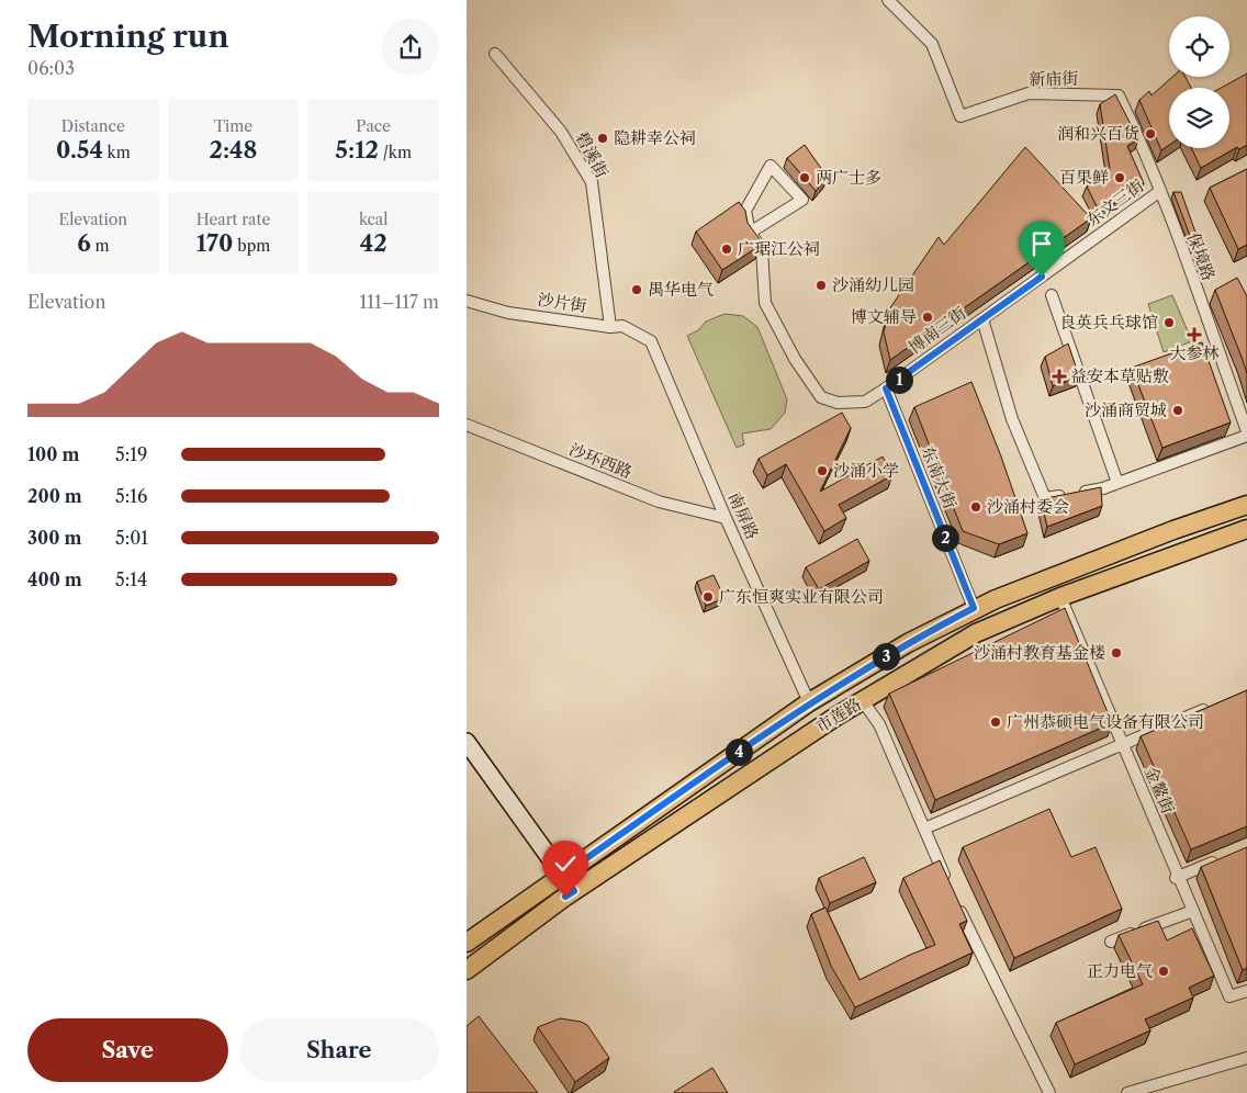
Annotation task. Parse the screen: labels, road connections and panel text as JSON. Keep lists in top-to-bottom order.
{
  "streets": {
    "main road": ["市莲路"],
    "street": [
      "新庙街",
      "碧溪街",
      "东文三街",
      "保境路",
      "沙片街",
      "博南三街",
      "沙环西路",
      "东南大街",
      "南屏路",
      "金鳌街"
    ]
  },
  "crossings": [
    ["新庙街", "保境路"],
    ["碧溪街", "沙片街"],
    ["东文三街", "保境路"],
    ["东文三街", "博南三街"],
    ["沙片街", "南屏路"],
    ["博南三街", "东南大街"],
    ["沙环西路", "南屏路"],
    ["东南大街", "市莲路"],
    ["南屏路", "市莲路"],
    ["市莲路", "金鳌街"]
  ],
  "places": {
    "other": [
      "润和兴百货",
      "隐耕幸公祠",
      "两广士多",
      "百果鲜",
      "广琚江公祠",
      "沙涌幼儿园",
      "禺华电气",
      "博文辅导",
      "良英兵乓球馆",
      "沙涌商贸城",
      "沙涌小学",
      "沙涌村委会",
      "广东恒爽实业有限公司",
      "沙涌村教育基金楼",
      "广州恭硕电气设备有限公司",
      "正力电气"
    ],
    "health": ["大参林", "益安本草贴敷"]
  },
  "page": {
    "heading": ["Morning run", "06:03"],
    "stats": [
      ["Distance", "0.54 km"],
      ["Time", "2:48"],
      ["Pace", "5:12 /km"],
      ["Elevation", "6 m"],
      ["Heart rate", "170 bpm"],
      ["kcal", "42"]
    ],
    "chart": ["Elevation", "111–117 m"],
    "pins": [
      "1",
      "2",
      "3",
      "4"
    ],
    "list": [
      {
        "name": "100 m",
        "note": "5:19"
      },
      {
        "name": "200 m",
        "note": "5:16"
      },
      {
        "name": "300 m",
        "note": "5:01"
      },
      {
        "name": "400 m",
        "note": "5:14"
      }
    ],
    "buttons": ["Save", "Share"]
  }
}
